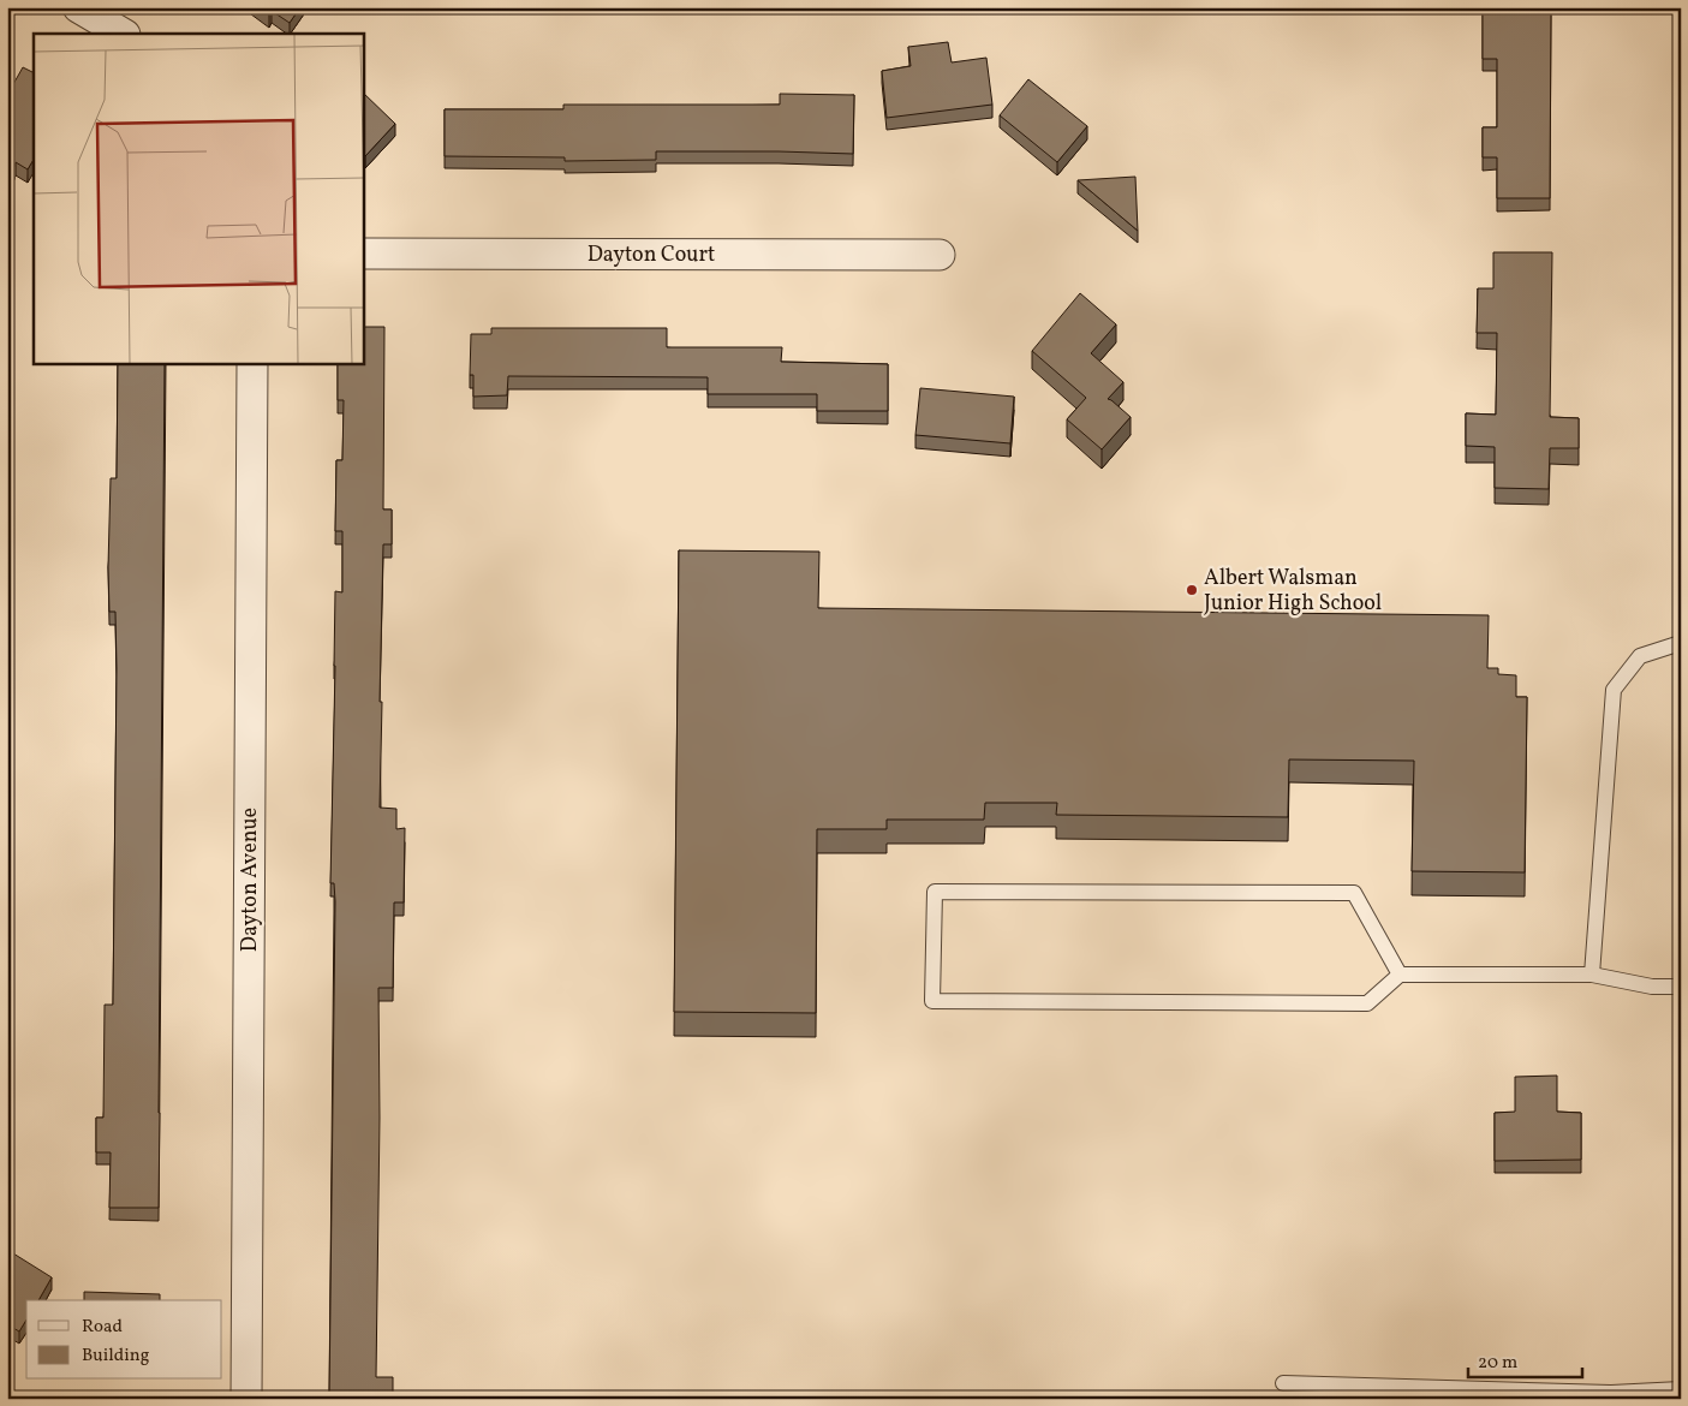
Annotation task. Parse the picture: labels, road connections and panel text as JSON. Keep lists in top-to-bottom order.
{
  "streets": {
    "street": ["Dayton Court", "Dayton Avenue"]
  },
  "places": ["Albert Walsman Junior High School"],
  "legend": ["Road", "Building"],
  "scale_bar": "20 m"
}
